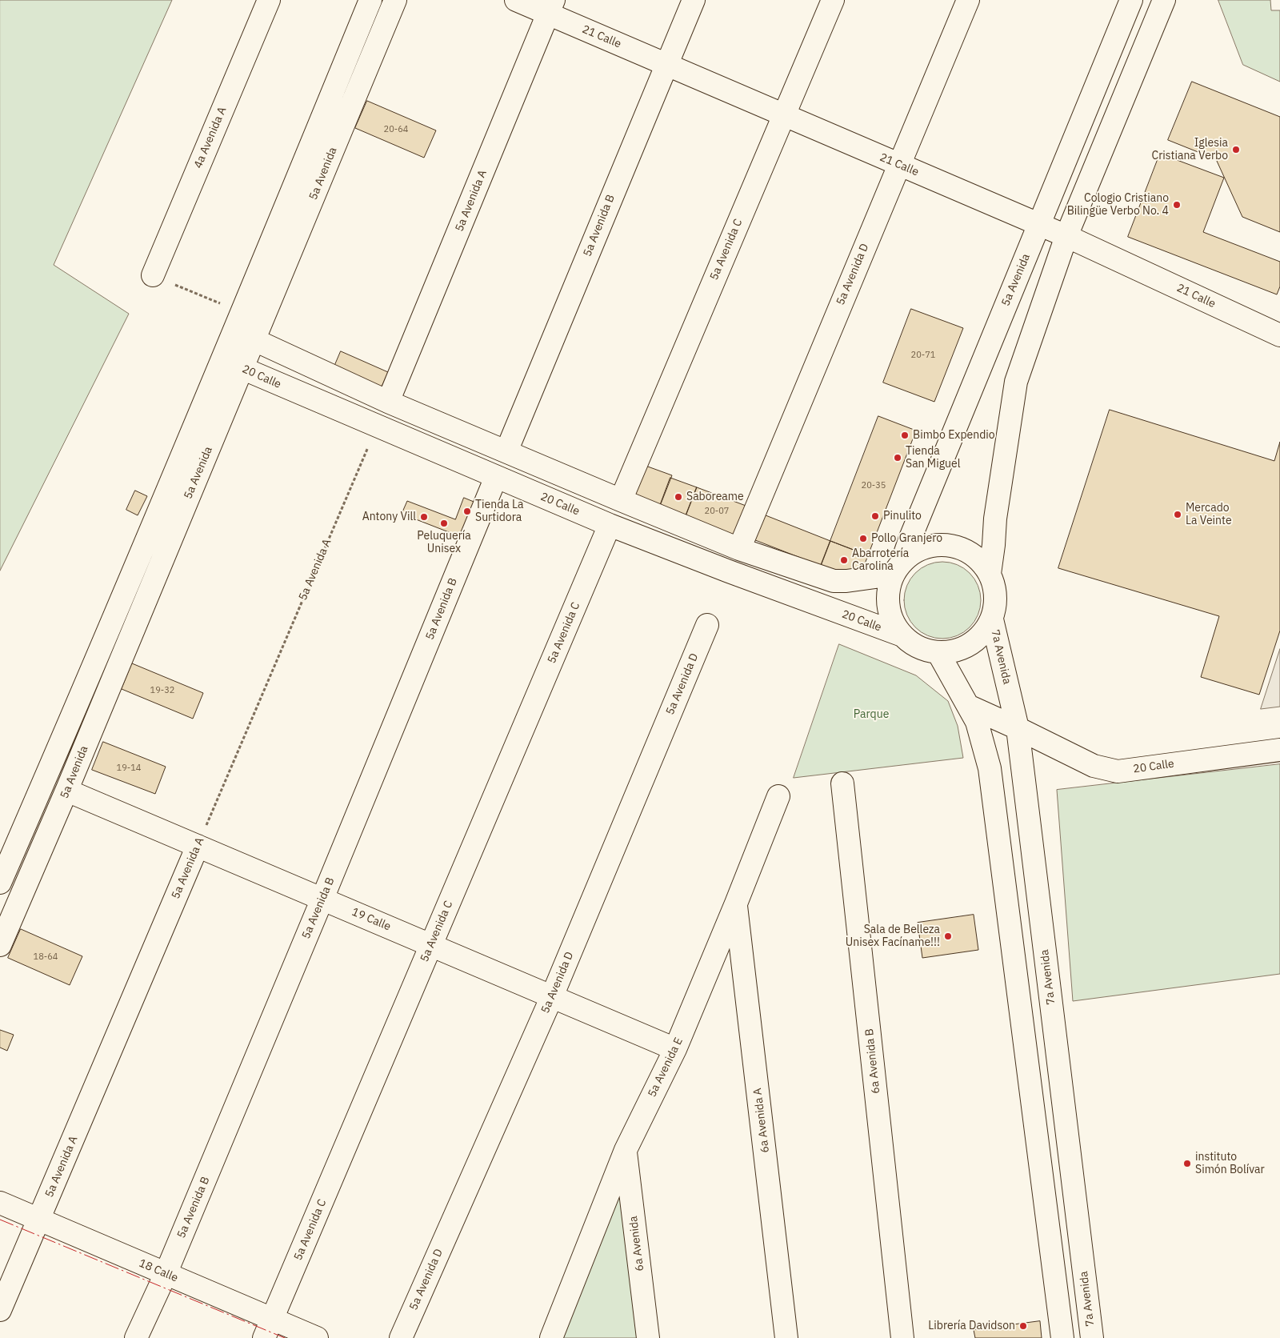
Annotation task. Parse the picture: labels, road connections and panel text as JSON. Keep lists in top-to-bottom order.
{
  "streets": {
    "street": [
      "21 Calle",
      "4a Avenida A",
      "5a Avenida",
      "5a Avenida A",
      "5a Avenida B",
      "5a Avenida C",
      "5a Avenida D",
      "20 Calle",
      "7a Avenida",
      "19 Calle",
      "6a Avenida B",
      "5a Avenida E",
      "6a Avenida A",
      "6a Avenida",
      "18 Calle"
    ]
  },
  "crossings": [
    ["21 Calle", "5a Avenida"],
    ["21 Calle", "5a Avenida A"],
    ["21 Calle", "5a Avenida B"],
    ["21 Calle", "5a Avenida C"],
    ["21 Calle", "5a Avenida D"],
    ["5a Avenida", "20 Calle"],
    ["5a Avenida", "7a Avenida"],
    ["5a Avenida", "19 Calle"],
    ["5a Avenida A", "20 Calle"],
    ["5a Avenida A", "19 Calle"],
    ["5a Avenida A", "18 Calle"],
    ["5a Avenida B", "20 Calle"],
    ["5a Avenida B", "19 Calle"],
    ["5a Avenida B", "18 Calle"],
    ["5a Avenida C", "20 Calle"],
    ["5a Avenida C", "19 Calle"],
    ["5a Avenida C", "18 Calle"],
    ["5a Avenida D", "19 Calle"],
    ["20 Calle", "7a Avenida"],
    ["19 Calle", "5a Avenida E"],
    ["5a Avenida E", "6a Avenida A"],
    ["5a Avenida E", "6a Avenida"]
  ],
  "parks": ["Parque"],
  "places": [
    "Iglesia Cristiana Verbo",
    "Cologio Cristiano Bilingüe Verbo No. 4",
    "Bimbo Expendio",
    "Tienda San Miguel",
    "Saboreame",
    "Tienda La Surtidora",
    "Mercado La Veinte",
    "Pinulito",
    "Antony Vill",
    "Peluquería Unisex",
    "Pollo Granjero",
    "Abarrotería Carolina",
    "Sala de Belleza Unisex Facíname!!!",
    "instituto Simón Bolívar",
    "Librería Davidson"
  ],
  "house_numbers": [
    "20-64",
    "20-71",
    "20-35",
    "20-07",
    "19-32",
    "19-14",
    "18-64"
  ]
}
